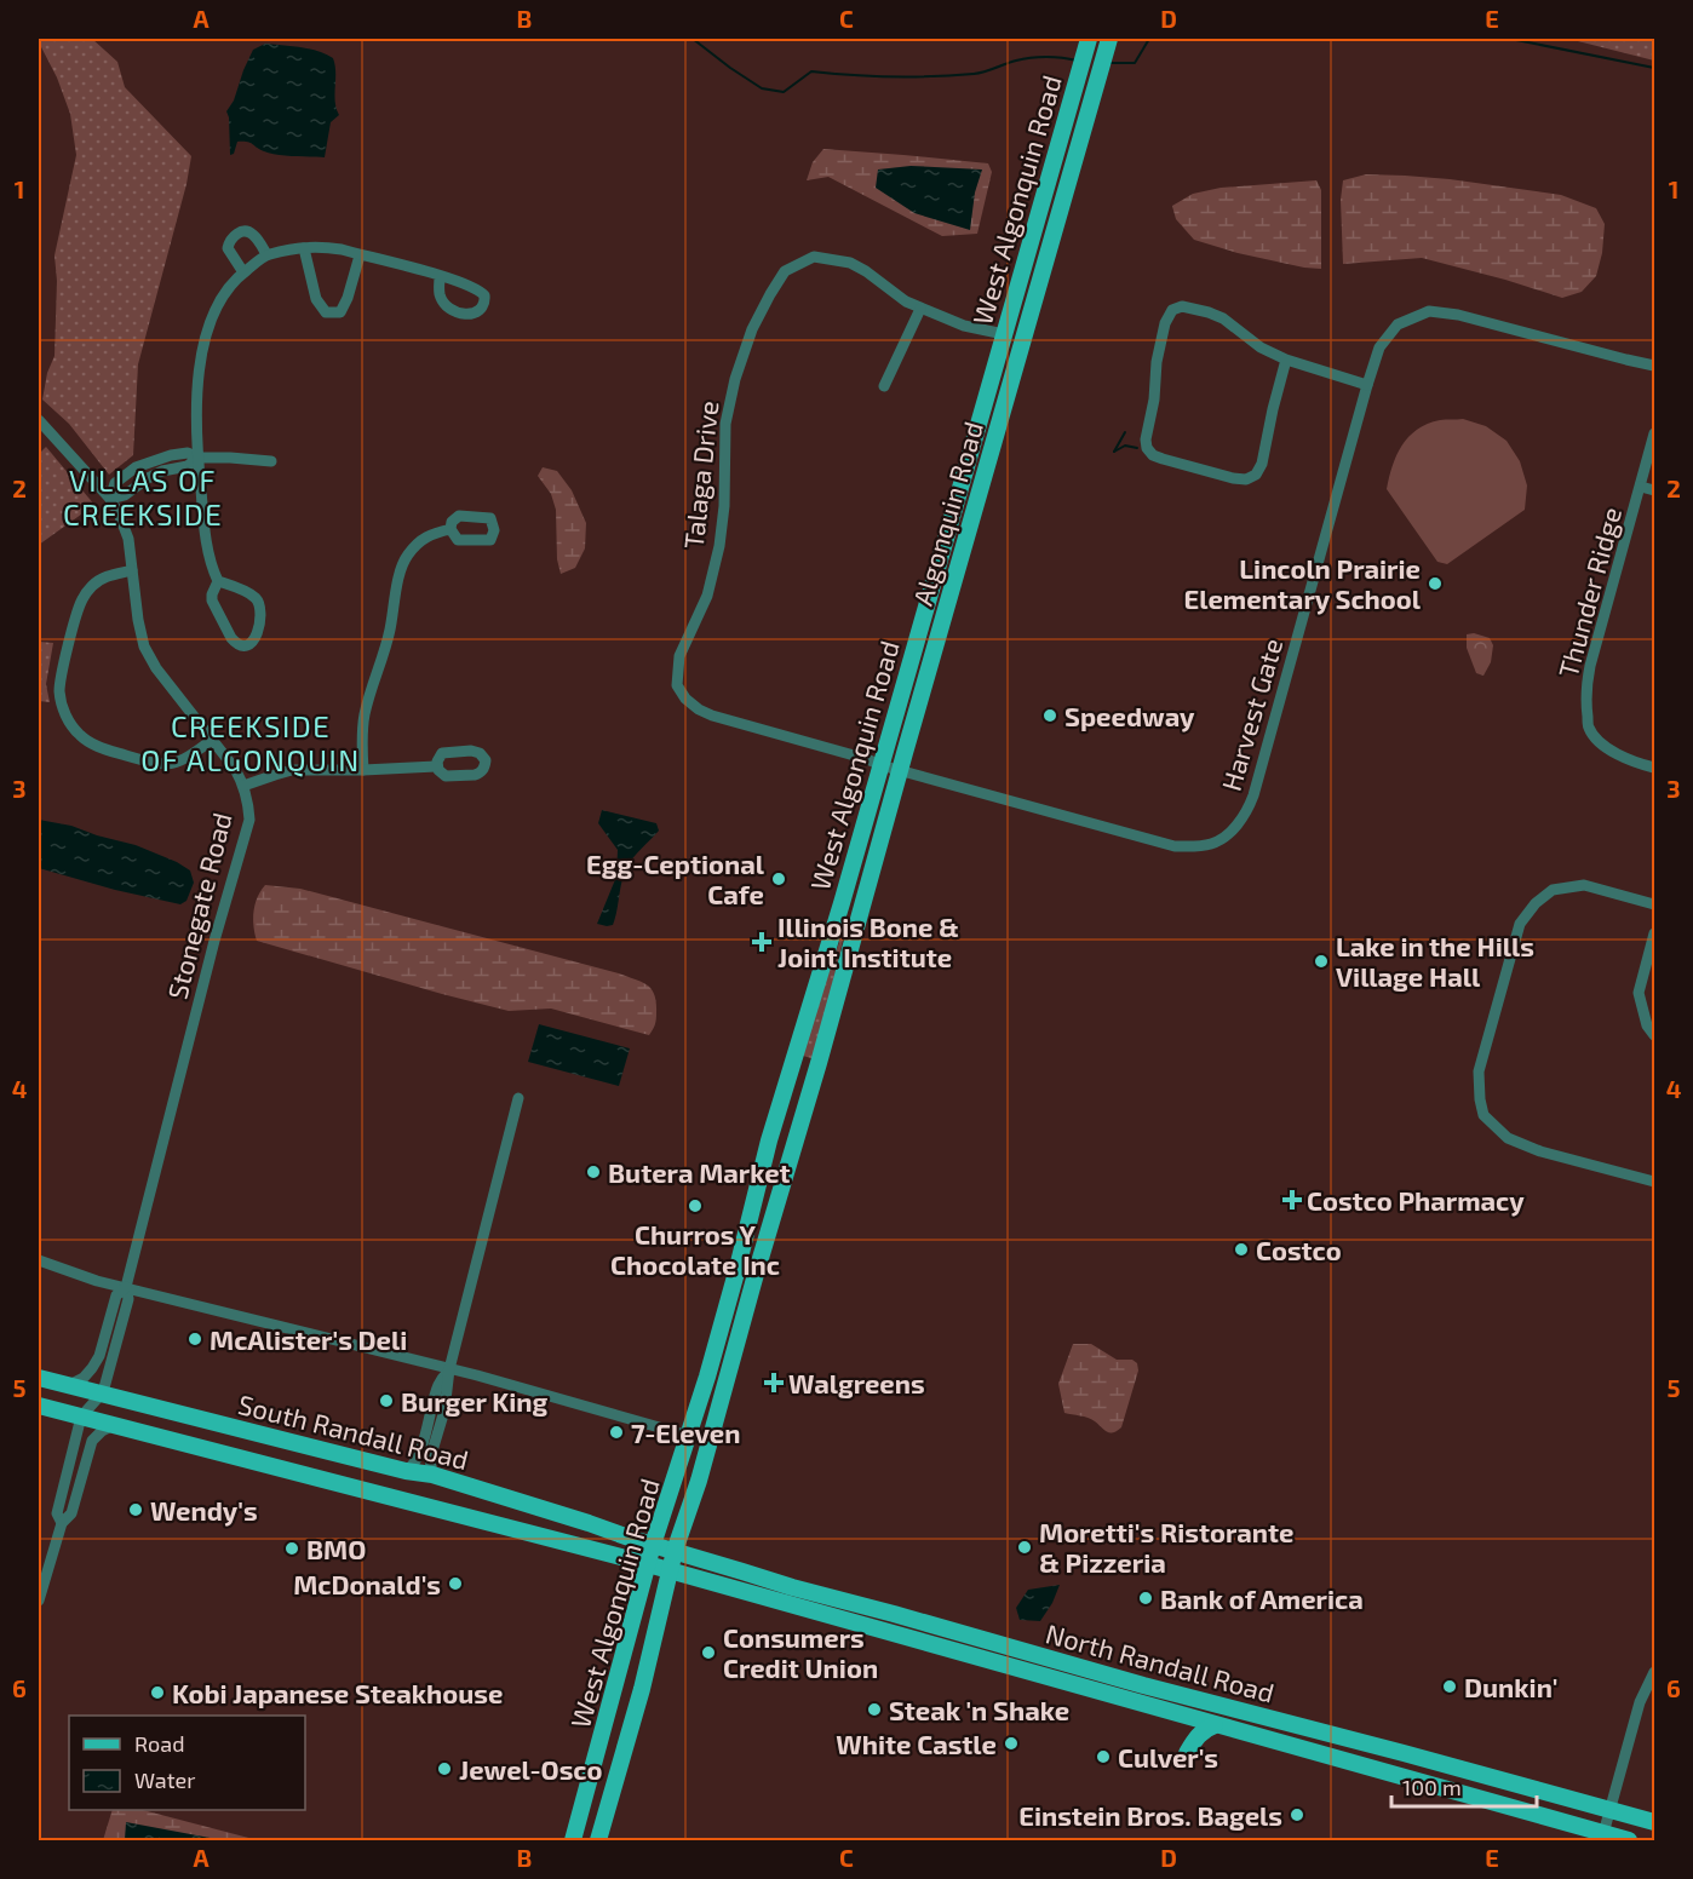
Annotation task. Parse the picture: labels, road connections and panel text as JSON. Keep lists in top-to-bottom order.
{
  "streets": {
    "main road": [
      "West Algonquin Road",
      "Algonquin Road",
      "South Randall Road",
      "North Randall Road"
    ],
    "street": [
      "Talaga Drive",
      "Thunder Ridge",
      "Harvest Gate",
      "Stonegate Road"
    ]
  },
  "crossings": [
    ["West Algonquin Road", "Talaga Drive"],
    ["West Algonquin Road", "South Randall Road"],
    ["West Algonquin Road", "North Randall Road"],
    ["Talaga Drive", "Algonquin Road"],
    ["Talaga Drive", "Harvest Gate"],
    ["Algonquin Road", "Harvest Gate"],
    ["Algonquin Road", "North Randall Road"],
    ["Stonegate Road", "South Randall Road"],
    ["South Randall Road", "North Randall Road"]
  ],
  "districts": ["VILLAS OF CREEKSIDE", "CREEKSIDE OF ALGONQUIN"],
  "places": {
    "other": [
      "Lincoln Prairie Elementary School",
      "Speedway",
      "Egg-Ceptional Cafe",
      "Lake in the Hills Village Hall",
      "Butera Market",
      "Churros Y Chocolate Inc",
      "Costco",
      "McAlister's Deli",
      "Burger King",
      "7-Eleven",
      "Wendy's",
      "Moretti's Ristorante & Pizzeria",
      "BMO",
      "McDonald's",
      "Bank of America",
      "Consumers Credit Union",
      "Dunkin'",
      "Kobi Japanese Steakhouse",
      "Steak 'n Shake",
      "White Castle",
      "Culver's",
      "Jewel-Osco",
      "Einstein Bros. Bagels"
    ],
    "health": ["Illinois Bone & Joint Institute", "Costco Pharmacy", "Walgreens"]
  },
  "legend": ["Road", "Water"],
  "scale_bar": "100 m",
  "grid": {
    "columns": [
      "A",
      "B",
      "C",
      "D",
      "E"
    ],
    "rows": [
      "1",
      "2",
      "3",
      "4",
      "5",
      "6"
    ]
  }
}
